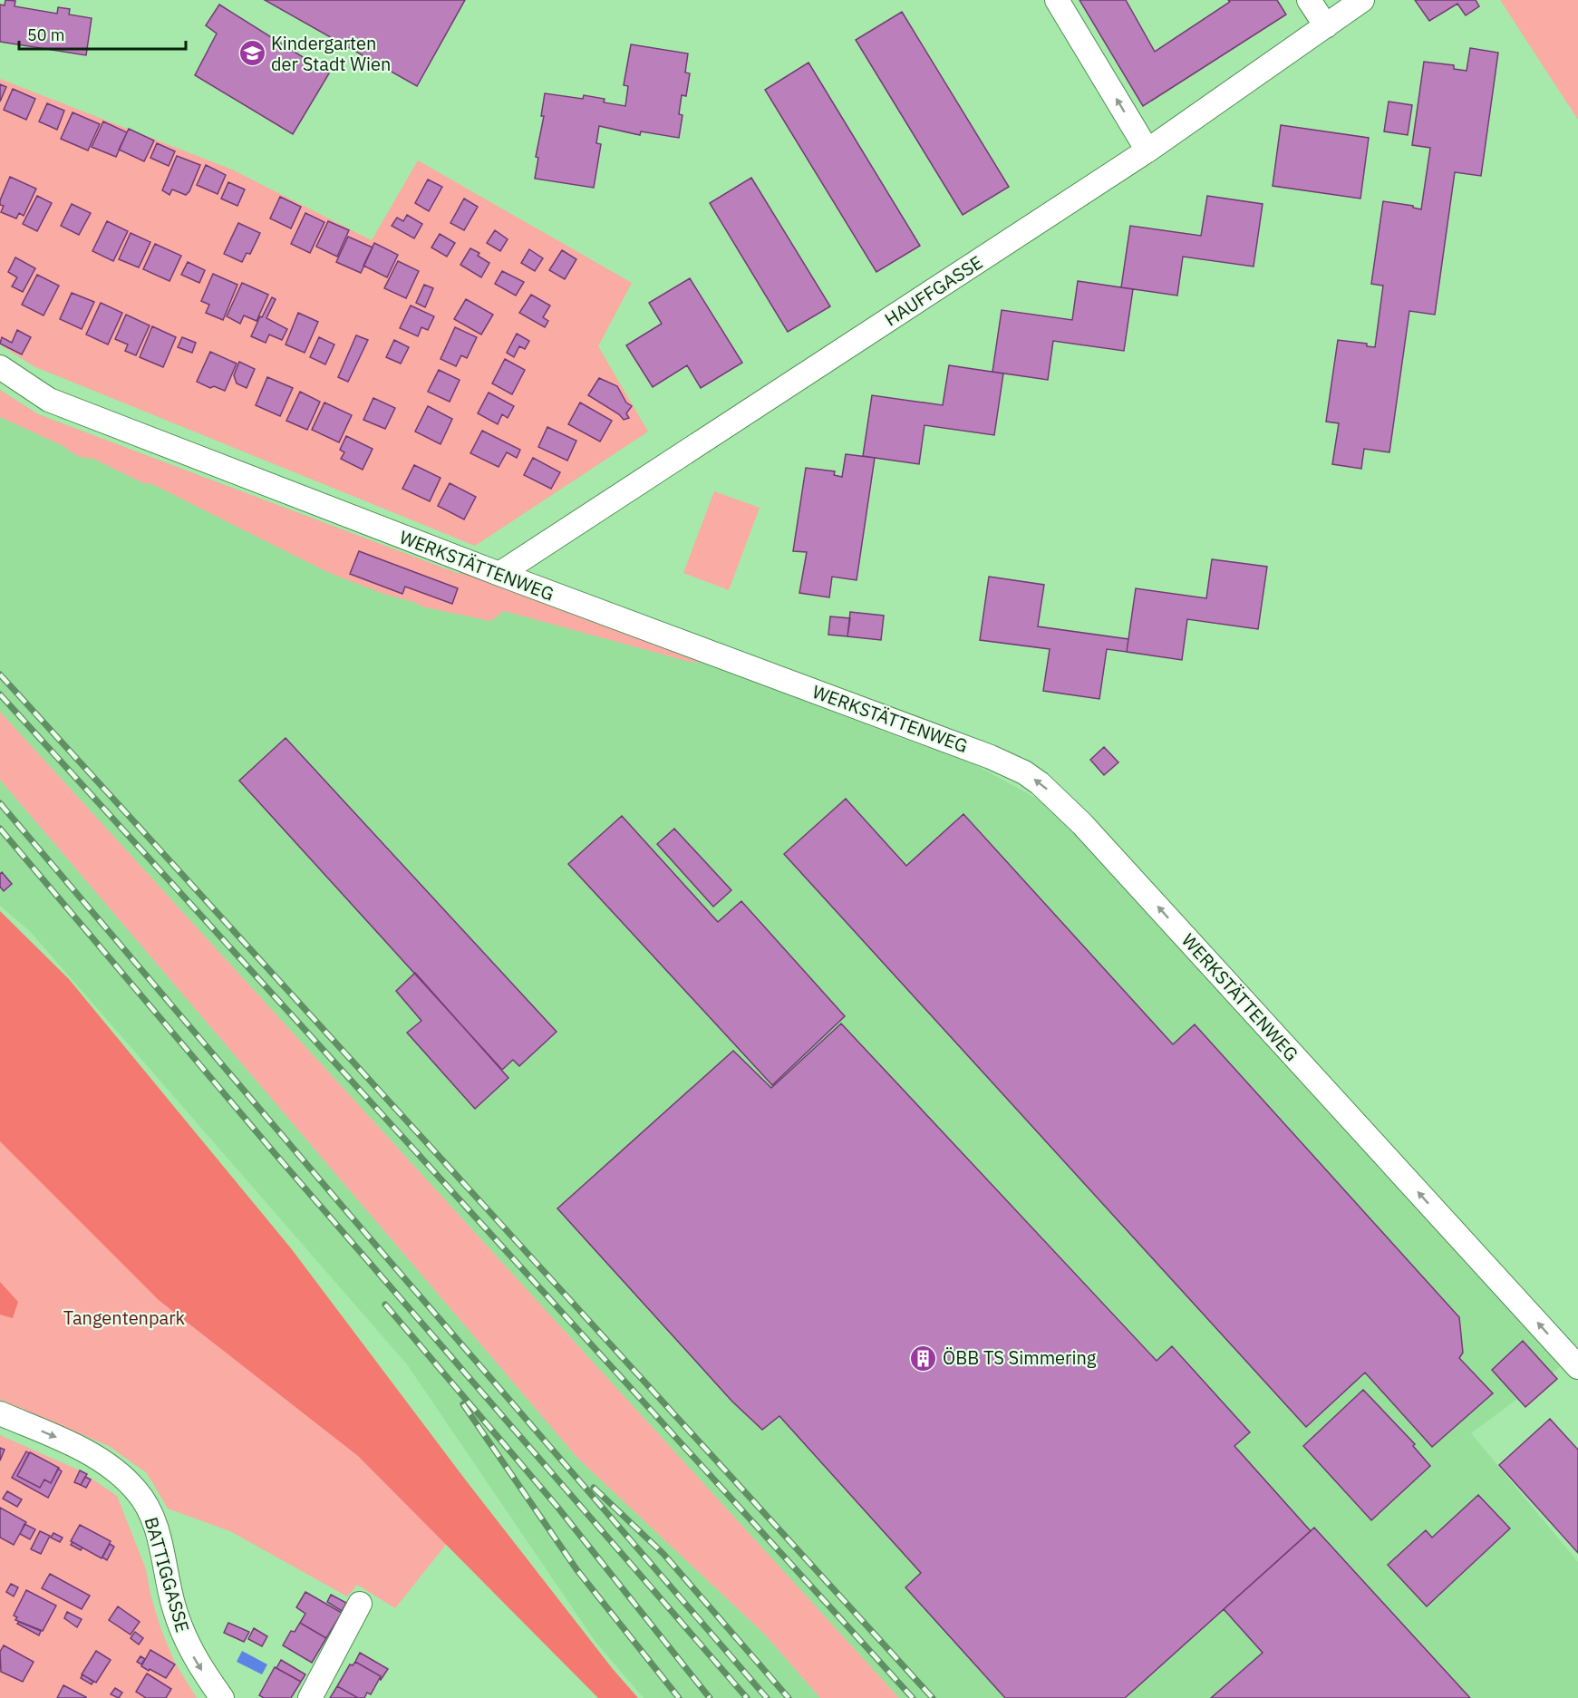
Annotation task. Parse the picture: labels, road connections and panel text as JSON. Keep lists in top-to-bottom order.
{
  "streets": {
    "street": ["HAUFFGASSE", "WERKSTÄTTENWEG", "BATTIGGASSE"]
  },
  "crossings": [
    ["HAUFFGASSE", "WERKSTÄTTENWEG"]
  ],
  "one_way": ["WERKSTÄTTENWEG", "BATTIGGASSE"],
  "parks": ["Tangentenpark"],
  "places": {
    "school or university": ["Kindergarten der Stadt Wien"],
    "building": ["ÖBB TS Simmering"]
  },
  "scale_bar": "50 m"
}
